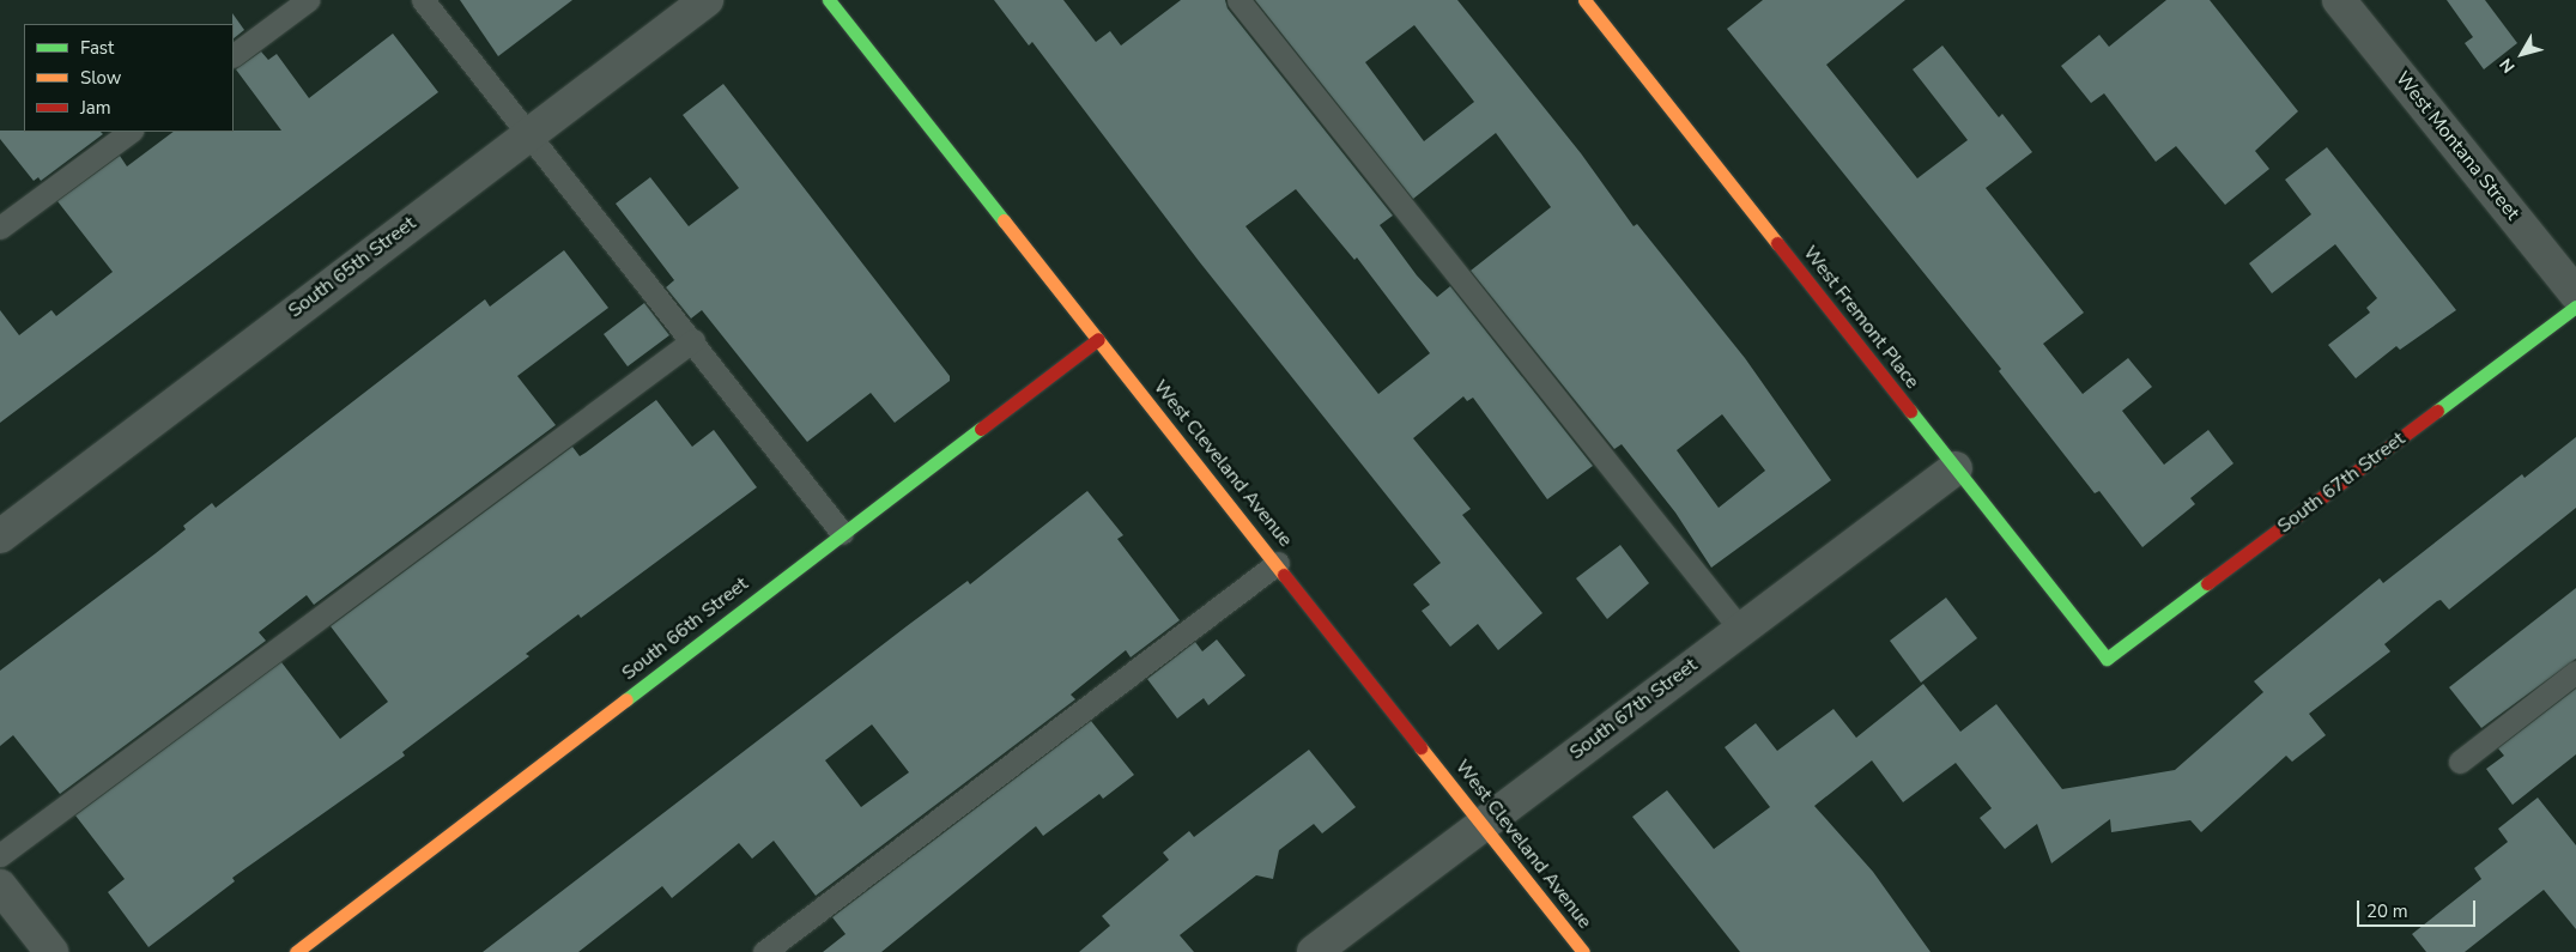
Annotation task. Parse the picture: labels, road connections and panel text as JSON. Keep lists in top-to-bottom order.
{
  "streets": {
    "street": [
      "West Montana Street",
      "South 65th Street",
      "West Fremont Place",
      "West Cleveland Avenue",
      "South 67th Street",
      "South 66th Street"
    ]
  },
  "crossings": [
    ["West Fremont Place", "South 67th Street"],
    ["West Cleveland Avenue", "South 67th Street"],
    ["West Cleveland Avenue", "South 66th Street"]
  ],
  "legend": ["Fast", "Slow", "Jam"],
  "scale_bar": "20 m",
  "north": "bottom left"
}
